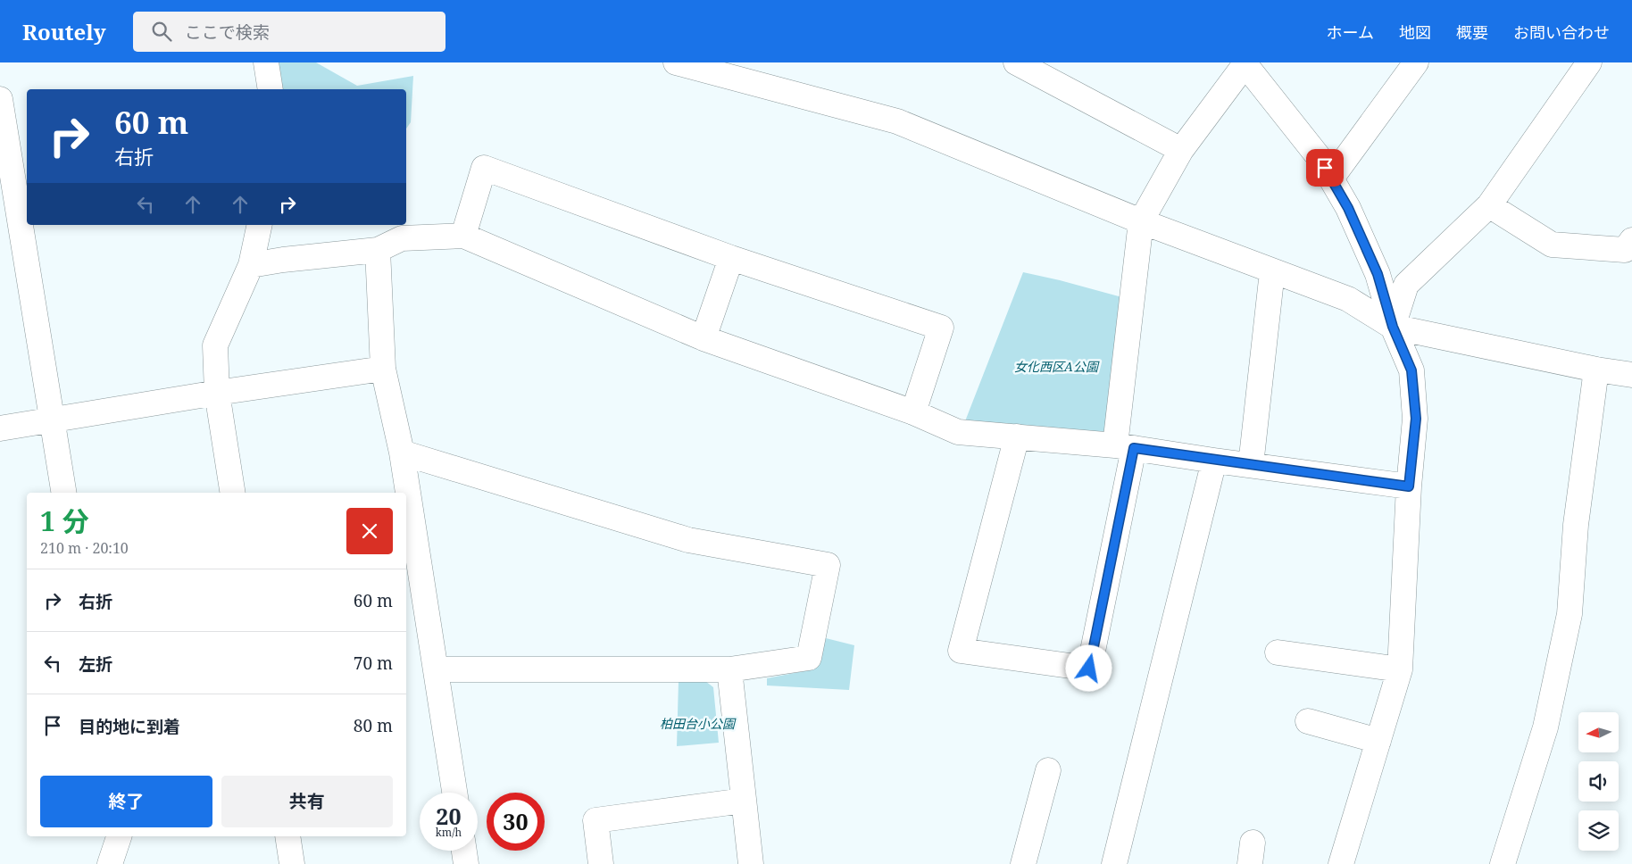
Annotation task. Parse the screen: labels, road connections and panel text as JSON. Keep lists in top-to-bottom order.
{
  "parks": ["女化西区A公園", "柏田台小公園"],
  "north": "left",
  "page": {
    "header": "Routely",
    "search": "ここで検索",
    "nav": [
      "ホーム",
      "地図",
      "概要",
      "お問い合わせ"
    ],
    "turn": ["60 m", "右折"],
    "heading": ["1 分", "210 m · 20:10"],
    "list": [
      {
        "name": "右折",
        "value": "60 m"
      },
      {
        "name": "左折",
        "value": "70 m"
      },
      {
        "name": "目的地に到着",
        "value": "80 m"
      }
    ],
    "buttons": ["終了", "共有"],
    "speed": "20 km/h",
    "limit": "30"
  }
}
